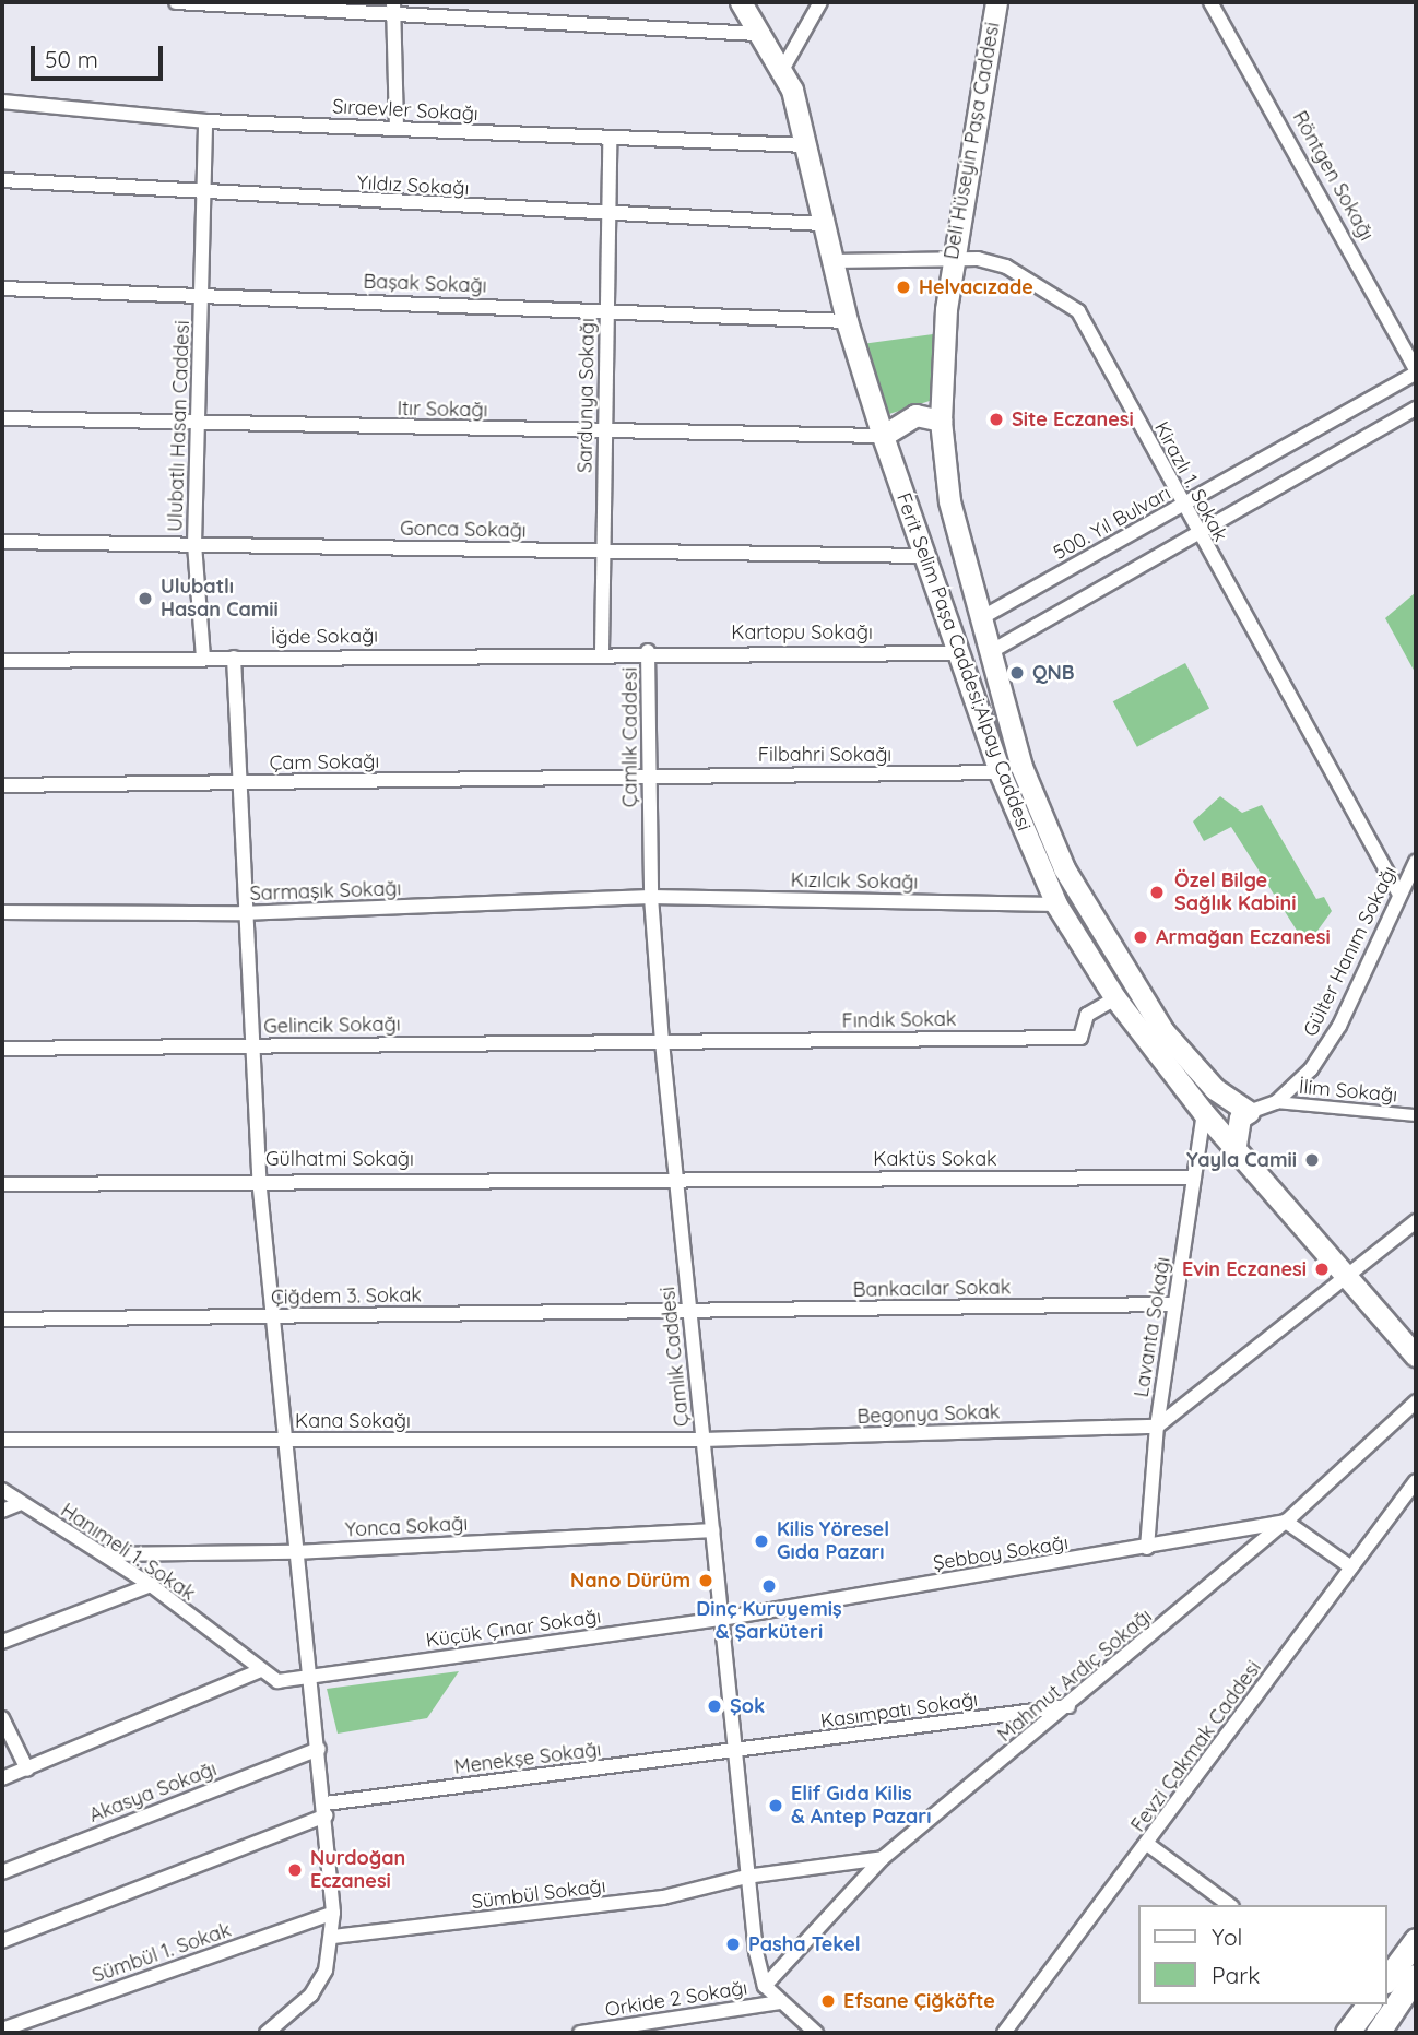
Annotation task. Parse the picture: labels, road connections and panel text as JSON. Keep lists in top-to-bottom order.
{
  "streets": {
    "main road": ["Deli Hüseyin Paşa Caddesi", "Ferit Selim Paşa Caddesi;Alpay Caddesi"],
    "street": [
      "Sıraevler Sokağı",
      "Röntgen Sokağı",
      "Yıldız Sokağı",
      "Başak Sokağı",
      "Sardunya Sokağı",
      "Itır Sokağı",
      "Ulubatlı Hasan Caddesi",
      "Kirazlı 1. Sokak",
      "500. Yıl Bulvarı",
      "Gonca Sokağı",
      "Kartopu Sokağı",
      "İğde Sokağı",
      "Çamlık Caddesi",
      "Filbahri Sokağı",
      "Çam Sokağı",
      "Kızılcık Sokağı",
      "Sarmaşık Sokağı",
      "Gülter Hanım Sokağı",
      "Fındık Sokak",
      "Gelincik Sokağı",
      "İlim Sokağı",
      "Gülhatmi Sokağı",
      "Kaktüs Sokak",
      "Bankacılar Sokak",
      "Çiğdem 3. Sokak",
      "Lavanta Sokağı",
      "Begonya Sokak",
      "Kana Sokağı",
      "Yonca Sokağı",
      "Hanımeli 1. Sokak",
      "Şebboy Sokağı",
      "Küçük Çınar Sokağı",
      "Mahmut Ardıç Sokağı",
      "Kasımpatı Sokağı",
      "Fevzi Çakmak Caddesi",
      "Menekşe Sokağı",
      "Akasya Sokağı",
      "Sümbül Sokağı",
      "Sümbül 1. Sokak",
      "Orkide 2 Sokağı"
    ]
  },
  "crossings": [
    ["Sıraevler Sokağı", "Sardunya Sokağı"],
    ["Sıraevler Sokağı", "Ulubatlı Hasan Caddesi"],
    ["Sıraevler Sokağı", "Ferit Selim Paşa Caddesi;Alpay Caddesi"],
    ["Deli Hüseyin Paşa Caddesi", "Kirazlı 1. Sokak"],
    ["Deli Hüseyin Paşa Caddesi", "500. Yıl Bulvarı"],
    ["Deli Hüseyin Paşa Caddesi", "Gülter Hanım Sokağı"],
    ["Röntgen Sokağı", "500. Yıl Bulvarı"],
    ["Yıldız Sokağı", "Sardunya Sokağı"],
    ["Yıldız Sokağı", "Ulubatlı Hasan Caddesi"],
    ["Yıldız Sokağı", "Ferit Selim Paşa Caddesi;Alpay Caddesi"],
    ["Başak Sokağı", "Sardunya Sokağı"],
    ["Başak Sokağı", "Ulubatlı Hasan Caddesi"],
    ["Başak Sokağı", "Ferit Selim Paşa Caddesi;Alpay Caddesi"],
    ["Sardunya Sokağı", "Itır Sokağı"],
    ["Sardunya Sokağı", "Gonca Sokağı"],
    ["Sardunya Sokağı", "İğde Sokağı"],
    ["Itır Sokağı", "Ulubatlı Hasan Caddesi"],
    ["Itır Sokağı", "Ferit Selim Paşa Caddesi;Alpay Caddesi"],
    ["Ulubatlı Hasan Caddesi", "Gonca Sokağı"],
    ["Ulubatlı Hasan Caddesi", "İğde Sokağı"],
    ["Kirazlı 1. Sokak", "500. Yıl Bulvarı"],
    ["Kirazlı 1. Sokak", "Ferit Selim Paşa Caddesi;Alpay Caddesi"],
    ["Kirazlı 1. Sokak", "Gülter Hanım Sokağı"],
    ["Gonca Sokağı", "Ferit Selim Paşa Caddesi;Alpay Caddesi"],
    ["Kartopu Sokağı", "İğde Sokağı"],
    ["Kartopu Sokağı", "Ferit Selim Paşa Caddesi;Alpay Caddesi"],
    ["Kartopu Sokağı", "Çamlık Caddesi"],
    ["İğde Sokağı", "Çamlık Caddesi"],
    ["Ferit Selim Paşa Caddesi;Alpay Caddesi", "Filbahri Sokağı"],
    ["Ferit Selim Paşa Caddesi;Alpay Caddesi", "Kızılcık Sokağı"],
    ["Ferit Selim Paşa Caddesi;Alpay Caddesi", "Fındık Sokak"],
    ["Ferit Selim Paşa Caddesi;Alpay Caddesi", "Lavanta Sokağı"],
    ["Çamlık Caddesi", "Filbahri Sokağı"],
    ["Çamlık Caddesi", "Çam Sokağı"],
    ["Çamlık Caddesi", "Kızılcık Sokağı"],
    ["Çamlık Caddesi", "Sarmaşık Sokağı"],
    ["Çamlık Caddesi", "Fındık Sokak"],
    ["Çamlık Caddesi", "Gelincik Sokağı"],
    ["Çamlık Caddesi", "Gülhatmi Sokağı"],
    ["Çamlık Caddesi", "Kaktüs Sokak"],
    ["Çamlık Caddesi", "Bankacılar Sokak"],
    ["Çamlık Caddesi", "Çiğdem 3. Sokak"],
    ["Çamlık Caddesi", "Begonya Sokak"],
    ["Çamlık Caddesi", "Kana Sokağı"],
    ["Çamlık Caddesi", "Yonca Sokağı"],
    ["Çamlık Caddesi", "Şebboy Sokağı"],
    ["Çamlık Caddesi", "Küçük Çınar Sokağı"],
    ["Çamlık Caddesi", "Mahmut Ardıç Sokağı"],
    ["Çamlık Caddesi", "Kasımpatı Sokağı"],
    ["Çamlık Caddesi", "Menekşe Sokağı"],
    ["Çamlık Caddesi", "Sümbül Sokağı"],
    ["Filbahri Sokağı", "Çam Sokağı"],
    ["Kızılcık Sokağı", "Sarmaşık Sokağı"],
    ["Gülter Hanım Sokağı", "İlim Sokağı"],
    ["Fındık Sokak", "Gelincik Sokağı"],
    ["Gülhatmi Sokağı", "Kaktüs Sokak"],
    ["Kaktüs Sokak", "Lavanta Sokağı"],
    ["Bankacılar Sokak", "Çiğdem 3. Sokak"],
    ["Bankacılar Sokak", "Lavanta Sokağı"],
    ["Lavanta Sokağı", "Begonya Sokak"],
    ["Lavanta Sokağı", "Şebboy Sokağı"],
    ["Begonya Sokak", "Kana Sokağı"],
    ["Yonca Sokağı", "Hanımeli 1. Sokak"],
    ["Hanımeli 1. Sokak", "Küçük Çınar Sokağı"],
    ["Şebboy Sokağı", "Küçük Çınar Sokağı"],
    ["Şebboy Sokağı", "Mahmut Ardıç Sokağı"],
    ["Mahmut Ardıç Sokağı", "Kasımpatı Sokağı"],
    ["Mahmut Ardıç Sokağı", "Sümbül Sokağı"],
    ["Kasımpatı Sokağı", "Menekşe Sokağı"]
  ],
  "places": [
    "Helvacızade",
    "Site Eczanesi",
    "Ulubatlı Hasan Camii",
    "QNB",
    "Özel Bilge Sağlık Kabini",
    "Armağan Eczanesi",
    "Yayla Camii",
    "Evin Eczanesi",
    "Kilis Yöresel Gıda Pazarı",
    "Nano Dürüm",
    "Dinç Kuruyemiş & Şarküteri",
    "Şok",
    "Elif Gıda Kilis & Antep Pazarı",
    "Nurdoğan Eczanesi",
    "Pasha Tekel",
    "Efsane Çiğköfte"
  ],
  "legend": ["Yol", "Park"],
  "scale_bar": "50 m"
}
